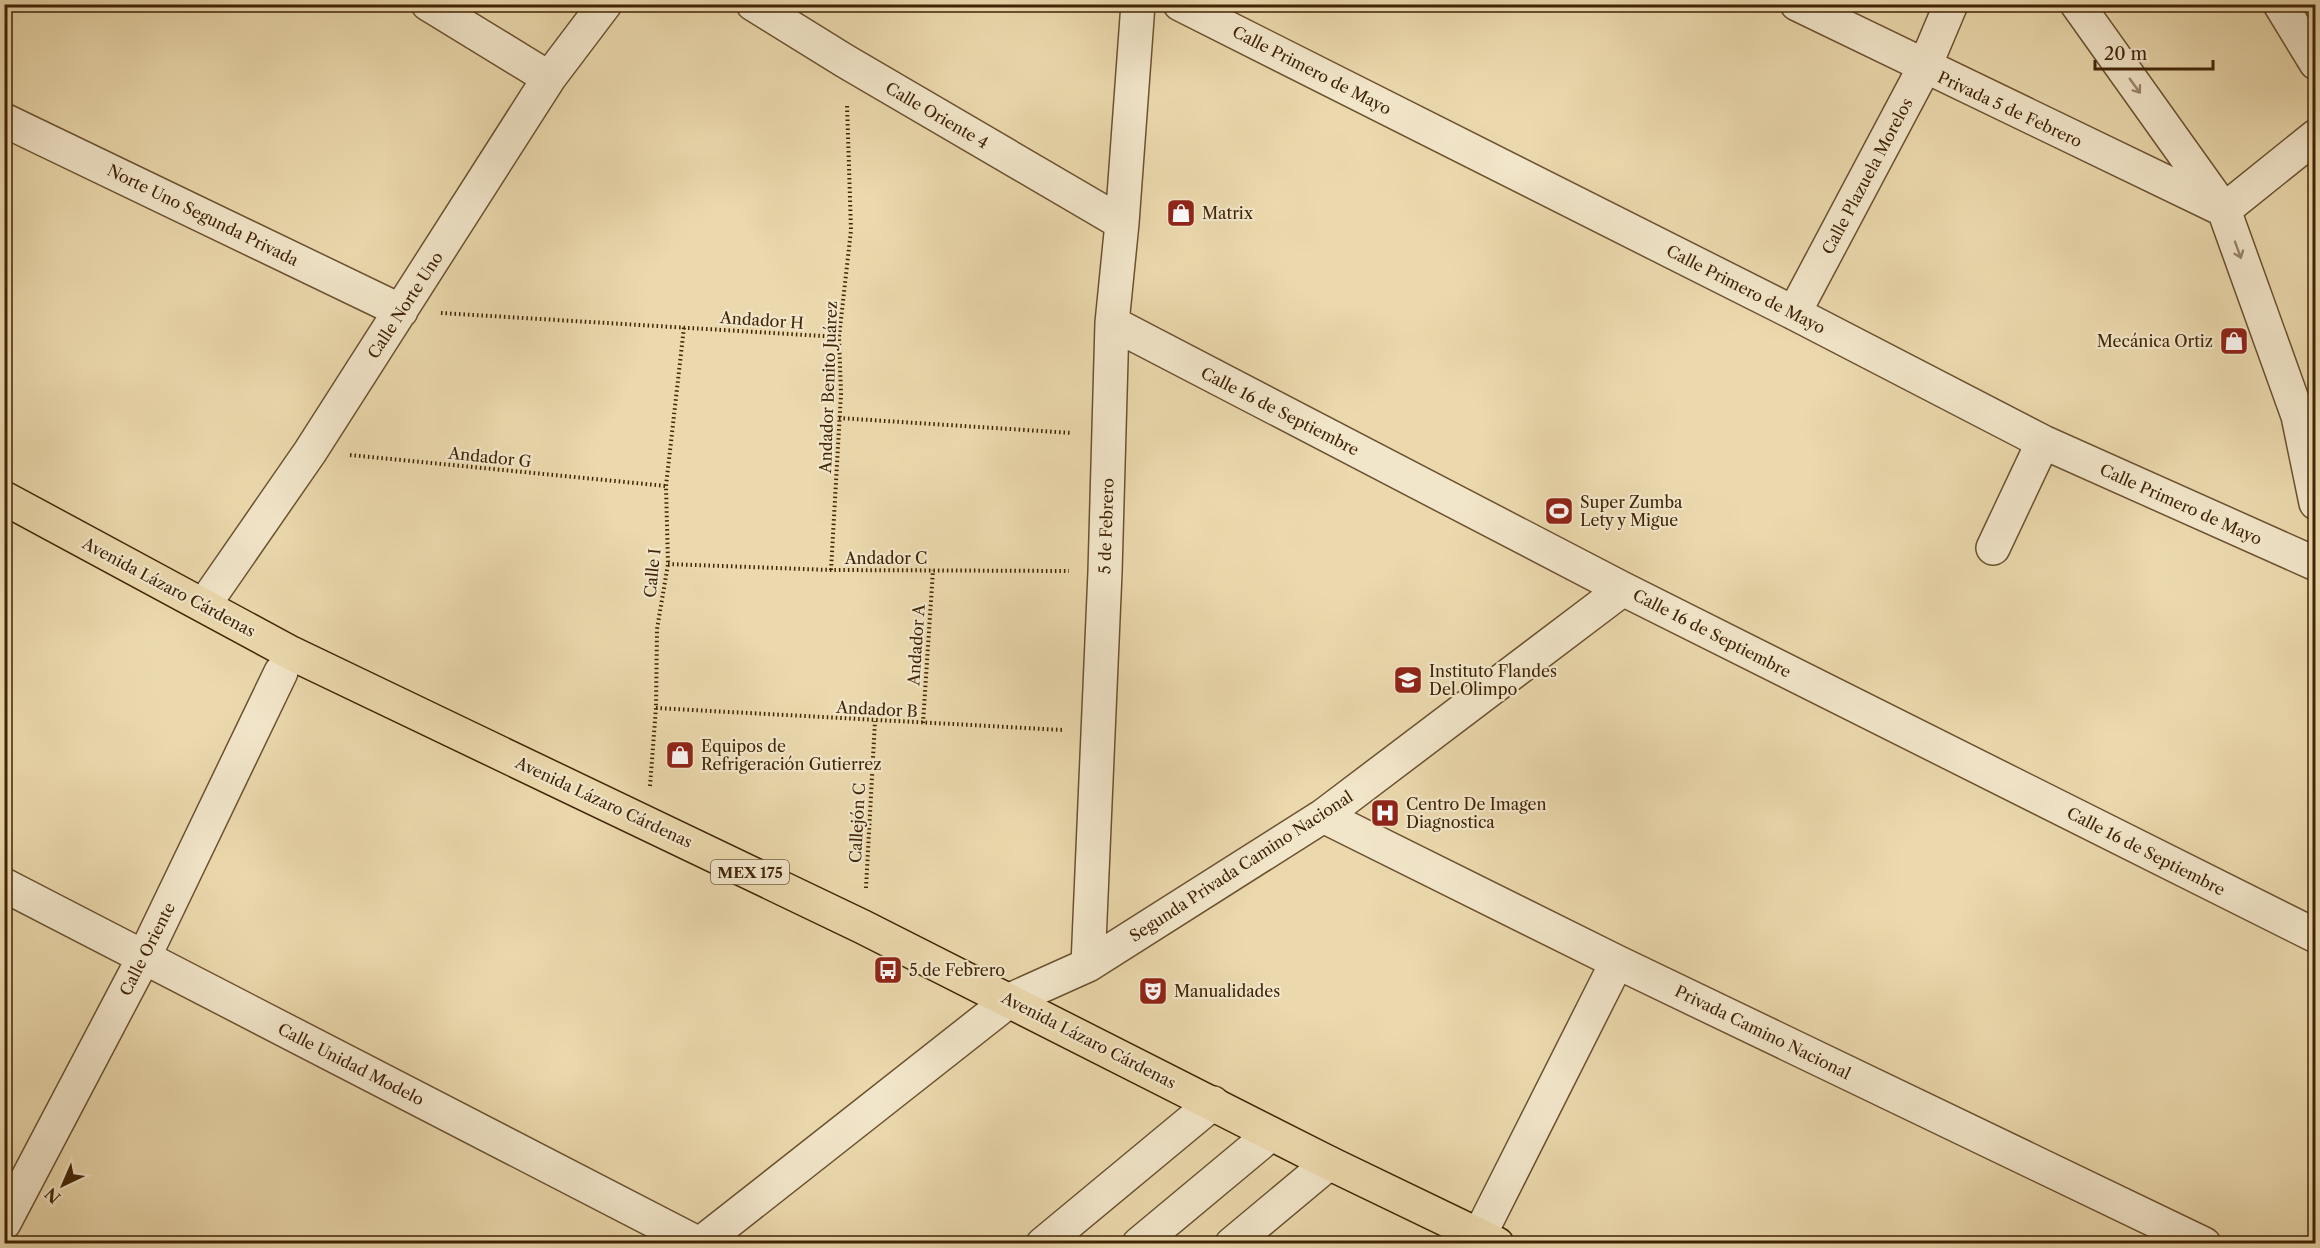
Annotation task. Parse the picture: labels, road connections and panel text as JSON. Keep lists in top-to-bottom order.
{
  "streets": {
    "main road": ["Avenida Lázaro Cárdenas", "MEX 175"],
    "street": [
      "Calle Primero de Mayo",
      "Privada 5 de Febrero",
      "Calle Oriente 4",
      "Calle Plazuela Morelos",
      "Norte Uno Segunda Privada",
      "Calle Norte Uno",
      "Calle 16 de Septiembre",
      "5 de Febrero",
      "Segunda Privada Camino Nacional",
      "Calle Oriente",
      "Privada Camino Nacional",
      "Calle Unidad Modelo"
    ],
    "path": [
      "Andador H",
      "Andador Benito Juárez",
      "Andador G",
      "Andador C",
      "Calle I",
      "Andador A",
      "Andador B",
      "Callejón C"
    ]
  },
  "crossings": [
    ["Calle Primero de Mayo", "Calle Plazuela Morelos"],
    ["Privada 5 de Febrero", "Calle Plazuela Morelos"],
    ["Calle Oriente 4", "Andador Benito Juárez"],
    ["Calle Oriente 4", "5 de Febrero"],
    ["Norte Uno Segunda Privada", "Calle Norte Uno"],
    ["Norte Uno Segunda Privada", "Andador H"],
    ["Calle Norte Uno", "Andador H"],
    ["Calle Norte Uno", "Andador G"],
    ["Calle Norte Uno", "Avenida Lázaro Cárdenas"],
    ["Andador H", "Andador Benito Juárez"],
    ["Andador H", "Calle I"],
    ["Andador Benito Juárez", "Andador C"],
    ["Calle 16 de Septiembre", "5 de Febrero"],
    ["Calle 16 de Septiembre", "Segunda Privada Camino Nacional"],
    ["Andador G", "Calle I"],
    ["5 de Febrero", "Andador C"],
    ["5 de Febrero", "Andador B"],
    ["5 de Febrero", "Segunda Privada Camino Nacional"],
    ["Andador C", "Calle I"],
    ["Andador C", "Andador A"],
    ["Calle I", "Avenida Lázaro Cárdenas"],
    ["Calle I", "Andador B"],
    ["Avenida Lázaro Cárdenas", "Callejón C"],
    ["Andador A", "Andador B"],
    ["Andador B", "Callejón C"],
    ["Segunda Privada Camino Nacional", "Privada Camino Nacional"],
    ["Calle Oriente", "Calle Unidad Modelo"]
  ],
  "places": {
    "shop": ["Matrix", "Mecánica Ortiz", "Equipos de Refrigeración Gutierrez"],
    "sports": ["Super Zumba Lety y Migue"],
    "school or university": ["Instituto Flandes Del Olimpo"],
    "hospital": ["Centro De Imagen Diagnostica"],
    "bus stop": ["5 de Febrero"],
    "theatre": ["Manualidades"]
  },
  "scale_bar": "20 m",
  "north": "bottom left"
}
